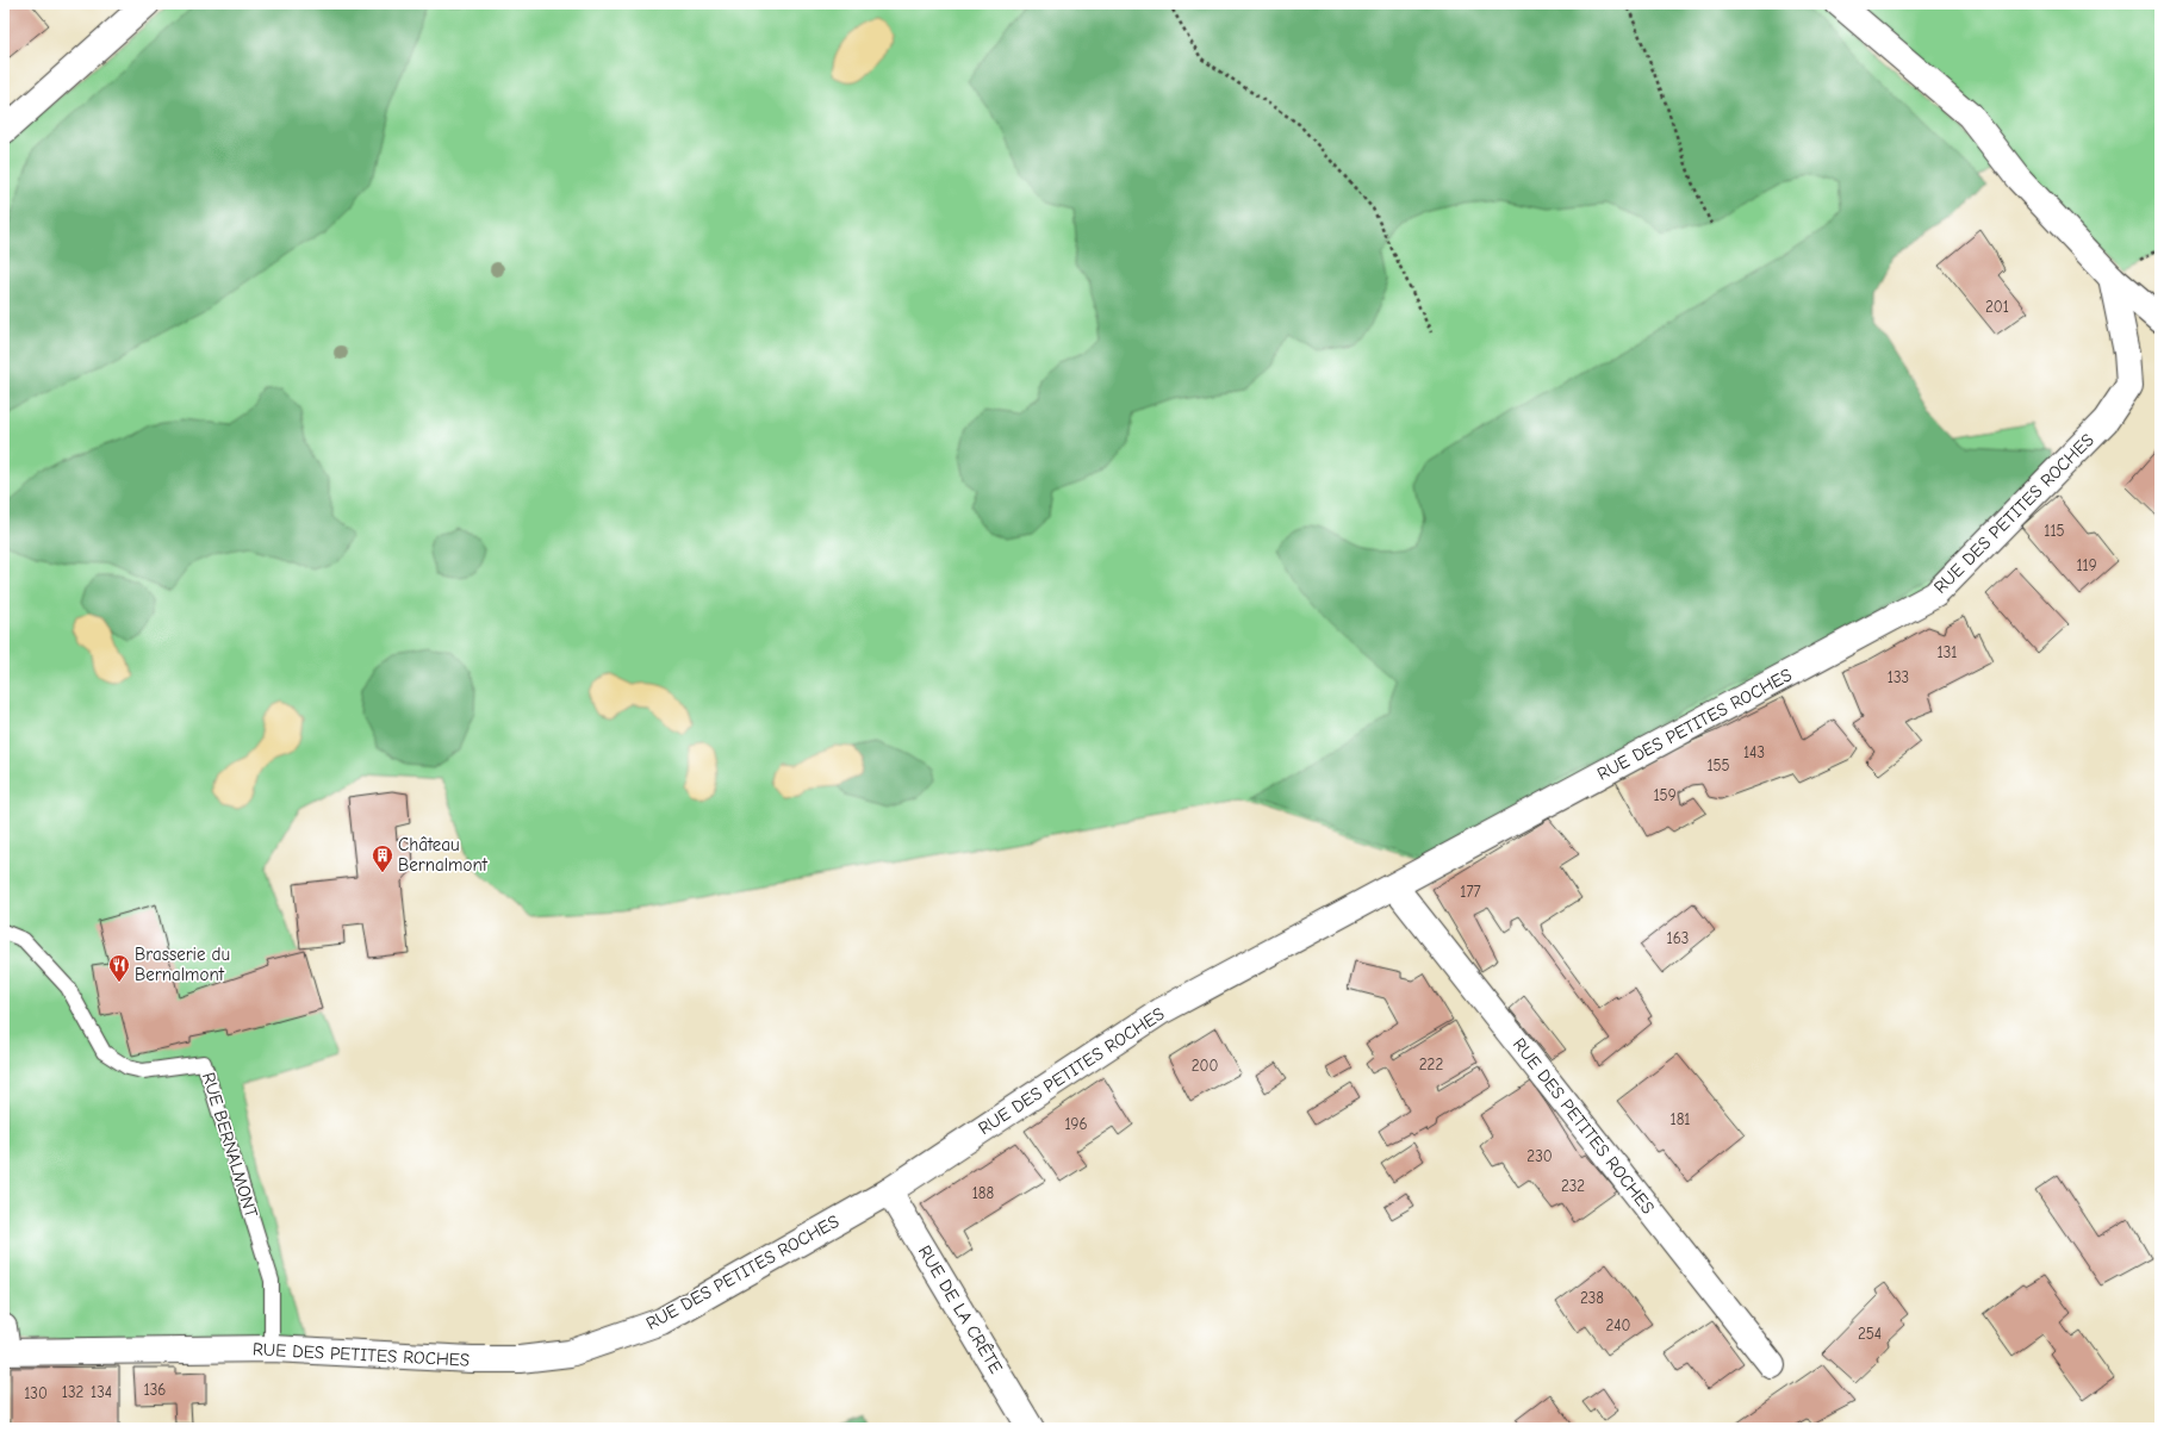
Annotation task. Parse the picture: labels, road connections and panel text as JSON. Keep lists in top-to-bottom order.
{
  "streets": {
    "street": ["RUE DES PETITES ROCHES", "RUE DE LA CRÊTE"],
    "lane": ["RUE BERNALMONT"]
  },
  "crossings": [
    ["RUE DES PETITES ROCHES", "RUE BERNALMONT"],
    ["RUE DES PETITES ROCHES", "RUE DE LA CRÊTE"]
  ],
  "places": {
    "building": ["Château Bernalmont"],
    "restaurant": ["Brasserie du Bernalmont"]
  },
  "house_numbers": [
    "201",
    "115",
    "119",
    "131",
    "133",
    "143",
    "155",
    "159",
    "177",
    "163",
    "222",
    "200",
    "181",
    "196",
    "230",
    "232",
    "188",
    "238",
    "240",
    "254",
    "136",
    "132",
    "134",
    "130"
  ]
}
